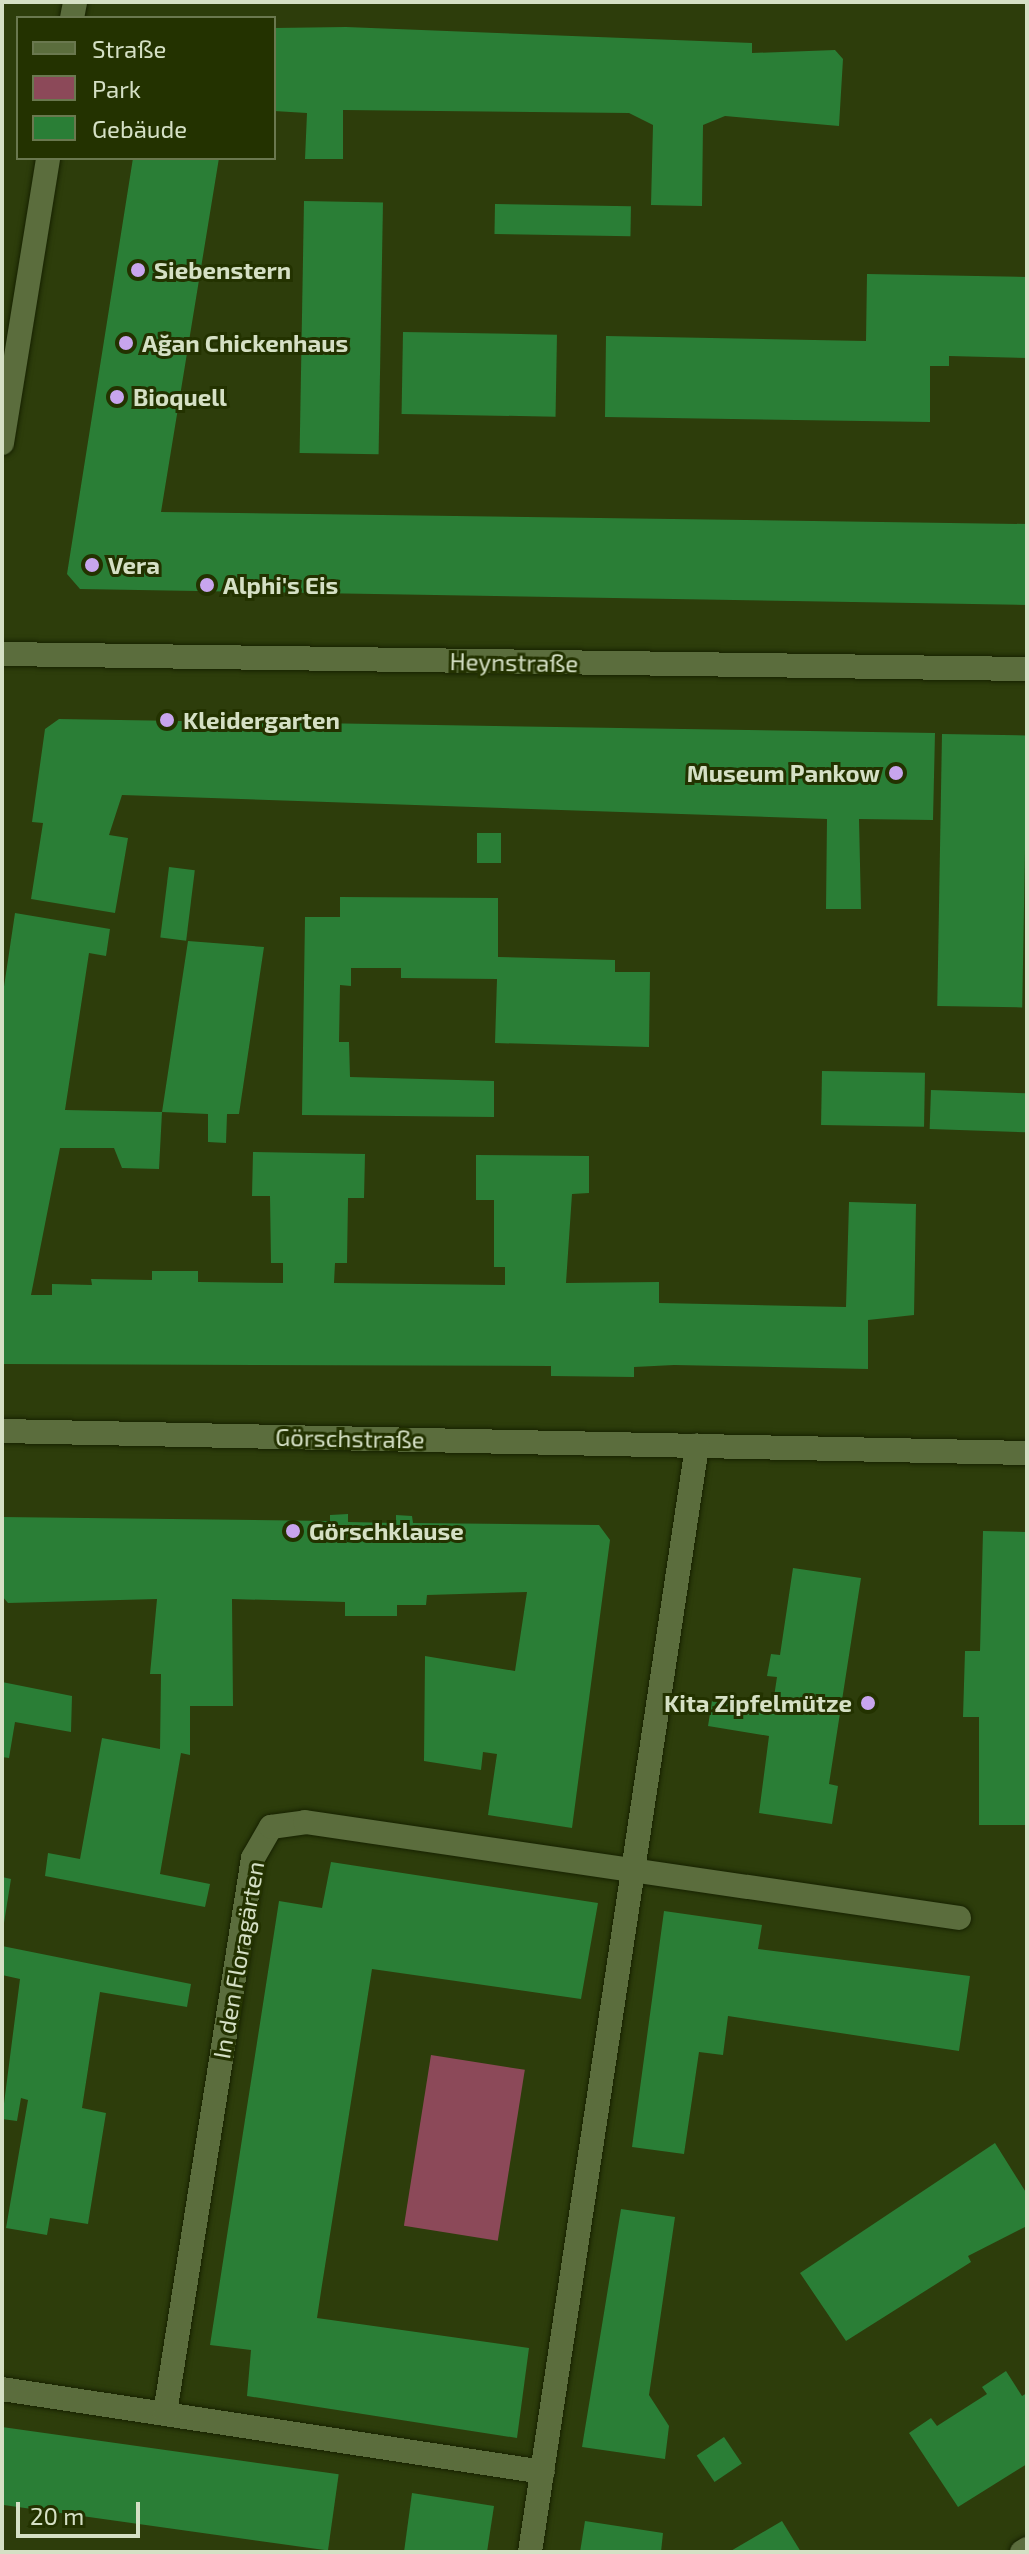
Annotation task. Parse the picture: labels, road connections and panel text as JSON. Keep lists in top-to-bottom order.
{
  "streets": {
    "street": ["Heynstraße", "Görschstraße", "In den Floragärten"]
  },
  "places": [
    "Siebenstern",
    "Ağan Chickenhaus",
    "Bioquell",
    "Vera",
    "Alphi's Eis",
    "Kleidergarten",
    "Museum Pankow",
    "Görschklause",
    "Kita Zipfelmütze"
  ],
  "legend": ["Straße", "Park", "Gebäude"],
  "scale_bar": "20 m"
}
